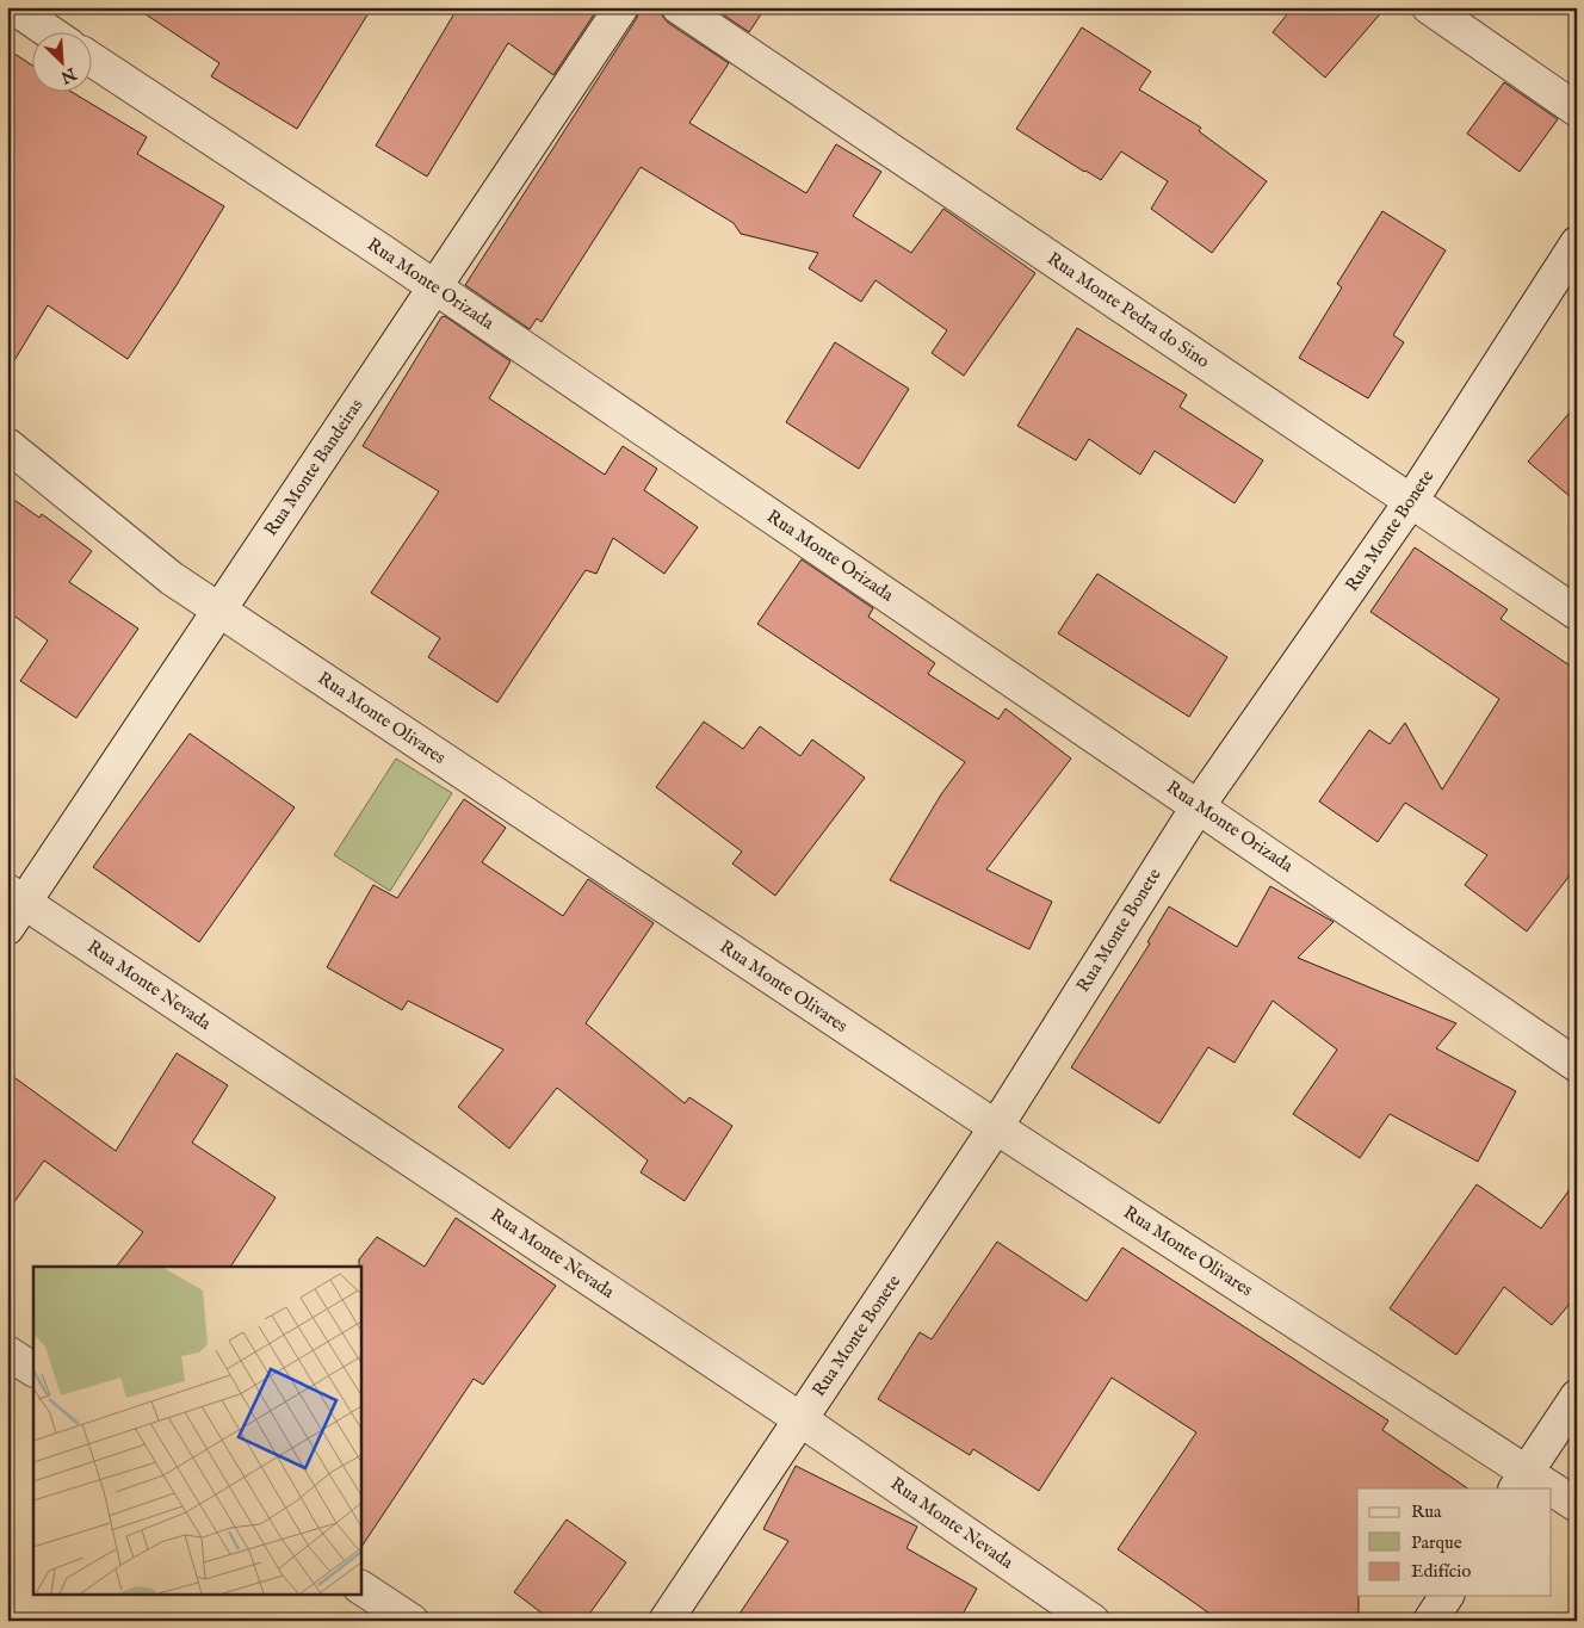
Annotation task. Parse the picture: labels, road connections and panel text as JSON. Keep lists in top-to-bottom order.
{
  "streets": {
    "street": [
      "Rua Monte Orizada",
      "Rua Monte Pedra do Sino",
      "Rua Monte Bandeiras",
      "Rua Monte Bonete",
      "Rua Monte Olivares",
      "Rua Monte Nevada"
    ]
  },
  "crossings": [
    ["Rua Monte Orizada", "Rua Monte Bandeiras"],
    ["Rua Monte Orizada", "Rua Monte Bonete"],
    ["Rua Monte Pedra do Sino", "Rua Monte Bonete"],
    ["Rua Monte Bandeiras", "Rua Monte Olivares"],
    ["Rua Monte Bandeiras", "Rua Monte Nevada"],
    ["Rua Monte Bonete", "Rua Monte Olivares"],
    ["Rua Monte Bonete", "Rua Monte Nevada"]
  ],
  "legend": ["Rua", "Parque", "Edifício"],
  "north": "bottom right"
}
